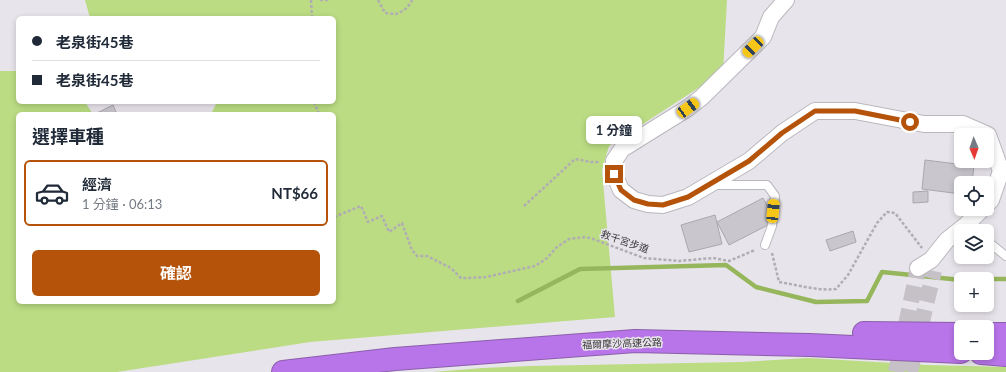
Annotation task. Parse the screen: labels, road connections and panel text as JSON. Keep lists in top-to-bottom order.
{
  "streets": {
    "highway": ["福爾摩沙高速公路"],
    "path": ["救千宮步道"]
  },
  "north": "bottom",
  "page": {
    "banner": ["老泉街45巷", "老泉街45巷"],
    "heading": "選擇車種",
    "bubble": "1 分鐘",
    "map_buttons": ["+", "−"],
    "list": [
      {
        "name": "經濟",
        "note": "1 分鐘 · 06:13",
        "value": "NT$66"
      }
    ],
    "buttons": "確認"
  }
}
